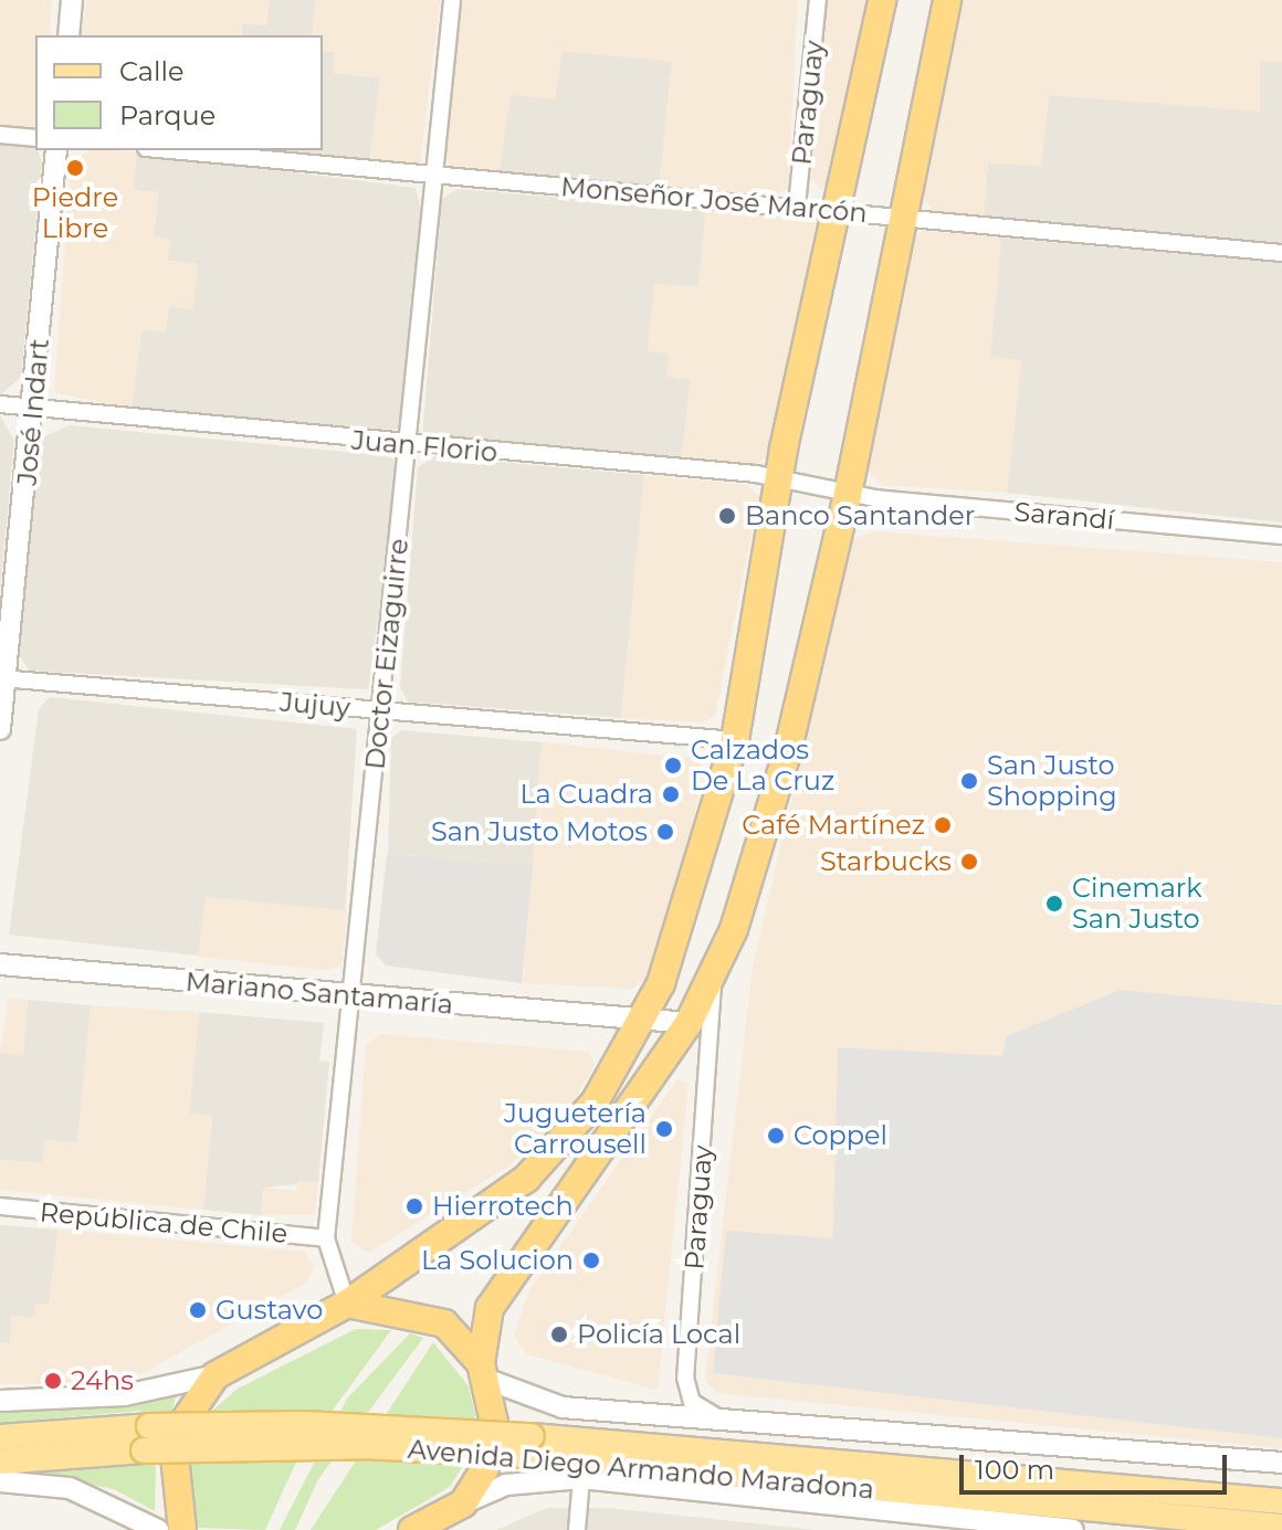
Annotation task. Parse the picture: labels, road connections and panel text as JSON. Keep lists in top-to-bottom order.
{
  "streets": {
    "main road": ["Avenida Diego Armando Maradona"],
    "street": [
      "Paraguay",
      "Monseñor José Marcón",
      "José Indart",
      "Juan Florio",
      "Sarandí",
      "Doctor Eizaguirre",
      "Jujuy",
      "Mariano Santamaría",
      "República de Chile"
    ]
  },
  "crossings": [
    ["Paraguay", "Monseñor José Marcón"],
    ["Paraguay", "Avenida Diego Armando Maradona"],
    ["Monseñor José Marcón", "Doctor Eizaguirre"],
    ["José Indart", "Juan Florio"],
    ["José Indart", "Jujuy"],
    ["Juan Florio", "Sarandí"],
    ["Juan Florio", "Doctor Eizaguirre"],
    ["Doctor Eizaguirre", "Jujuy"],
    ["Doctor Eizaguirre", "Mariano Santamaría"],
    ["Doctor Eizaguirre", "República de Chile"]
  ],
  "places": [
    "Piedre Libre",
    "Banco Santander",
    "Calzados De La Cruz",
    "San Justo Shopping",
    "La Cuadra",
    "Café Martínez",
    "San Justo Motos",
    "Starbucks",
    "Cinemark San Justo",
    "Juguetería Carrousell",
    "Coppel",
    "Hierrotech",
    "La Solucion",
    "Gustavo",
    "Policía Local",
    "24hs"
  ],
  "legend": ["Calle", "Parque"],
  "scale_bar": "100 m"
}
